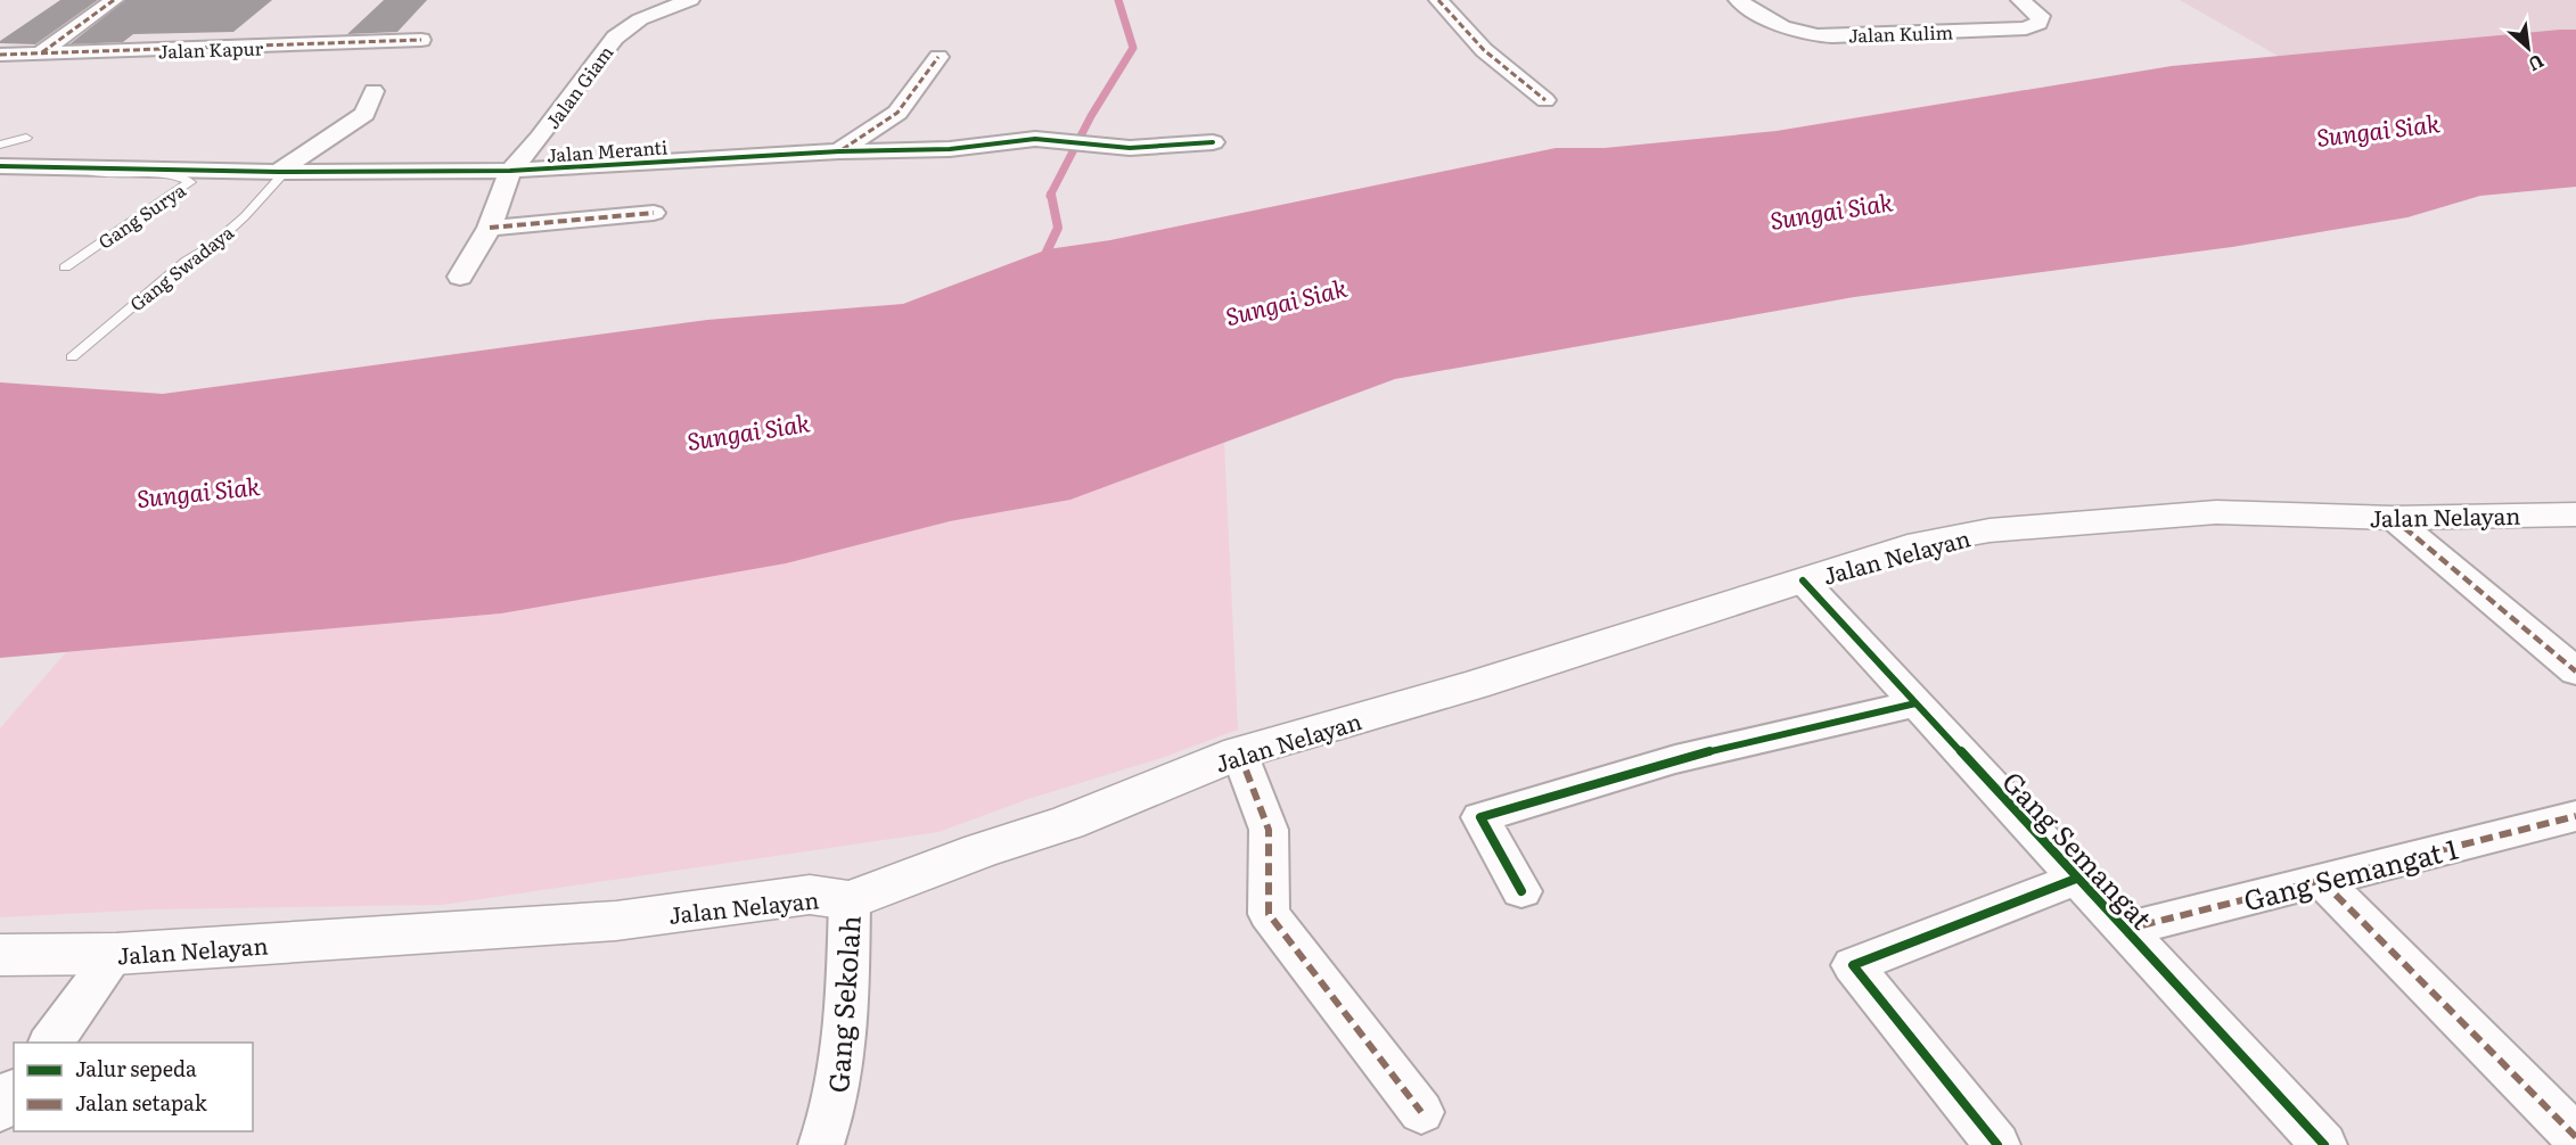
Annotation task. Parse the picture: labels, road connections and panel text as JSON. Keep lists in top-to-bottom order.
{
  "streets": {
    "main road": ["Jalan Nelayan"],
    "street": [
      "Jalan Kulim",
      "Jalan Kapur",
      "Jalan Giam",
      "Jalan Meranti",
      "Gang Semangat",
      "Gang Semangat 1",
      "Gang Sekolah"
    ],
    "lane": ["Gang Surya", "Gang Swadaya"]
  },
  "crossings": [
    ["Jalan Giam", "Jalan Meranti"],
    ["Jalan Meranti", "Gang Surya"],
    ["Jalan Meranti", "Gang Swadaya"],
    ["Jalan Nelayan", "Gang Semangat"],
    ["Jalan Nelayan", "Gang Sekolah"],
    ["Gang Semangat", "Gang Semangat 1"]
  ],
  "water": ["Sungai Siak"],
  "legend": ["Jalur sepeda", "Jalan setapak"],
  "north": "bottom right"
}
